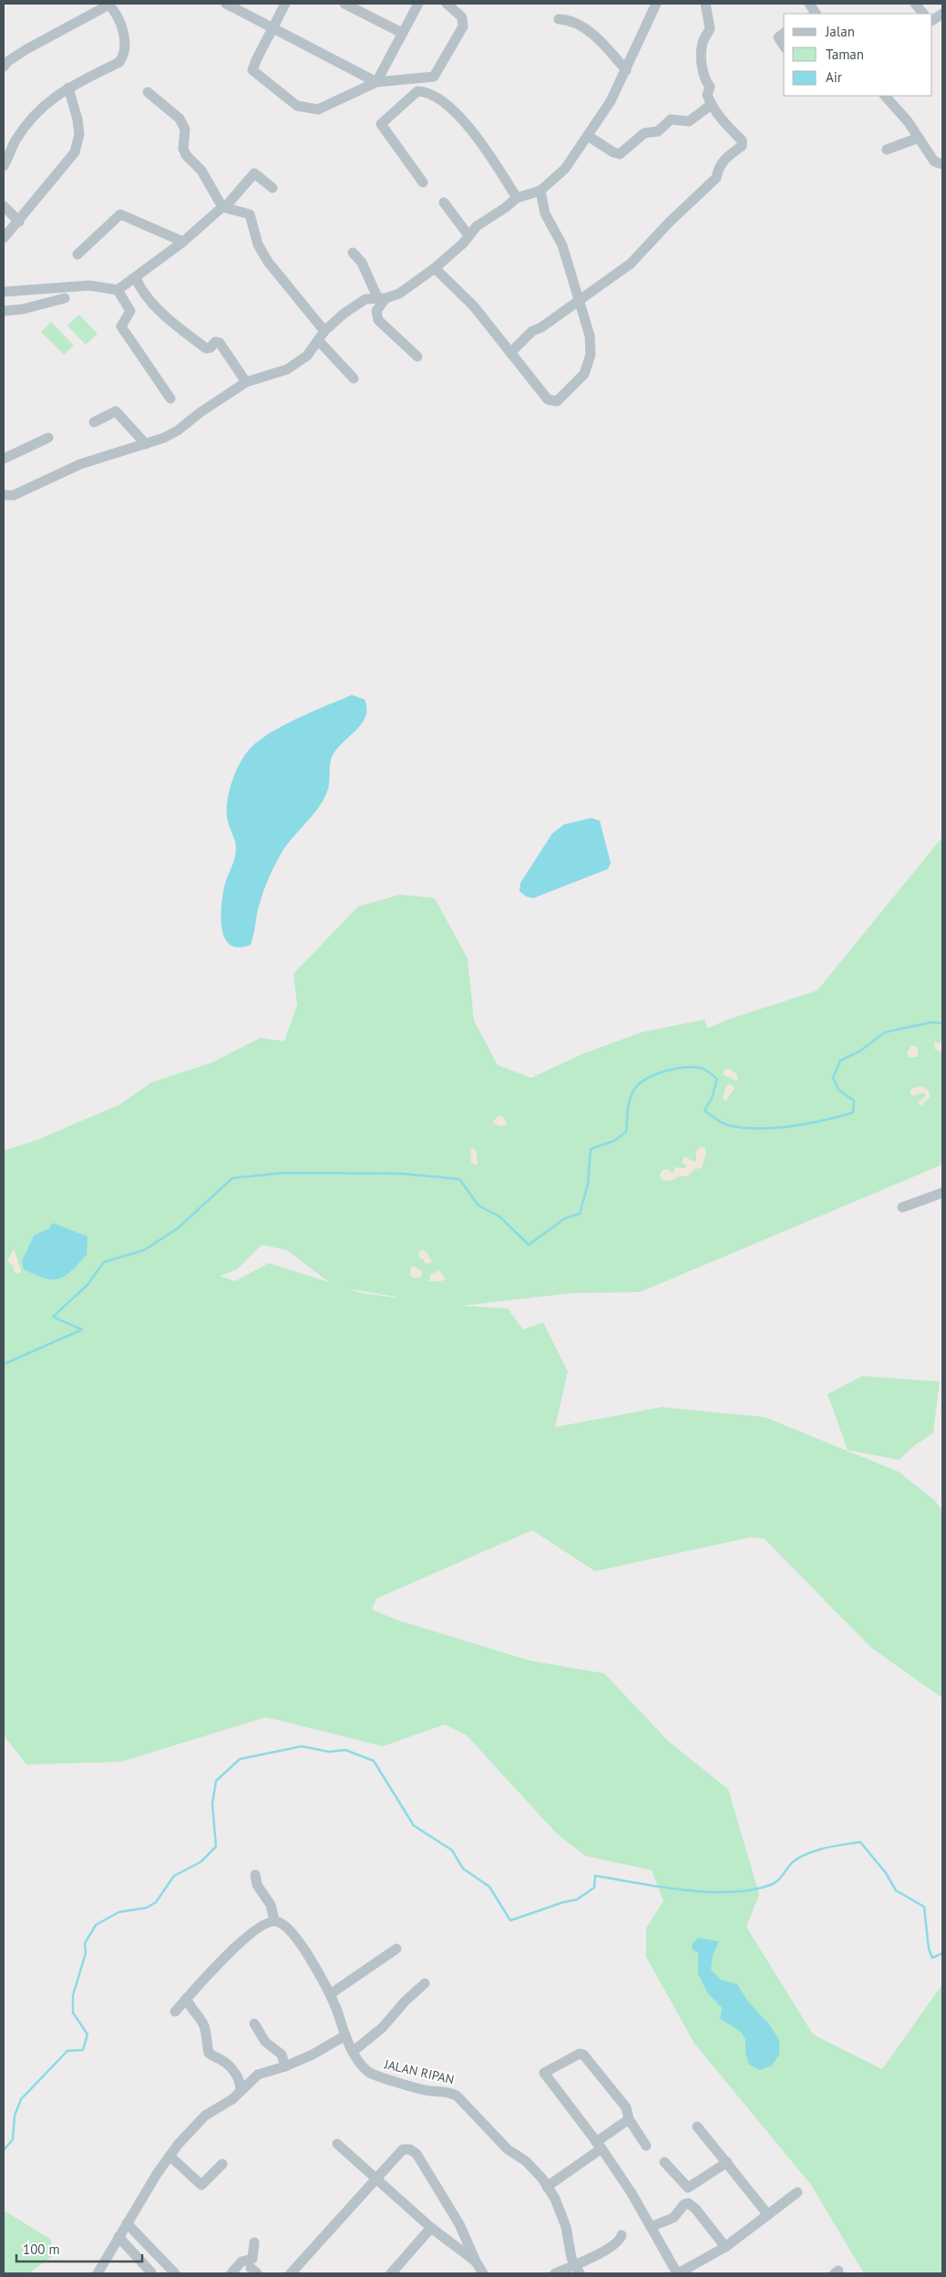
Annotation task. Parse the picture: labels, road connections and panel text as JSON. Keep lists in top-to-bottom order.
{
  "streets": {
    "street": ["JALAN RIPAN"]
  },
  "legend": ["Jalan", "Taman", "Air"],
  "scale_bar": "100 m"
}
